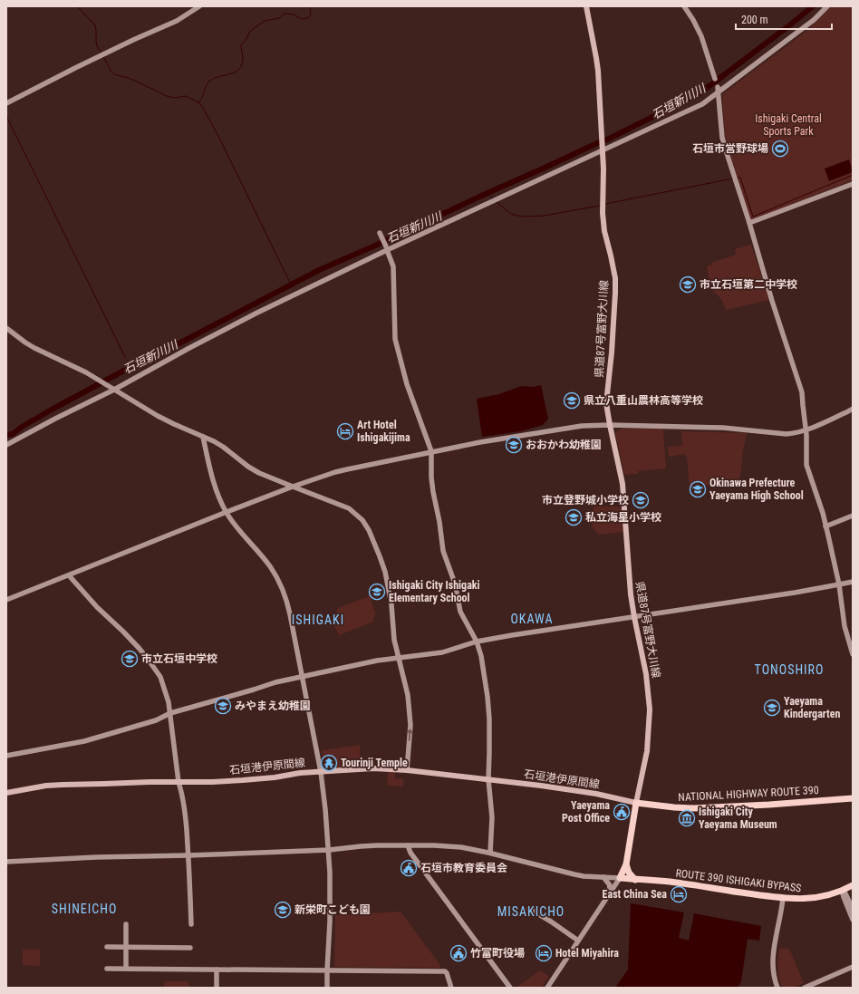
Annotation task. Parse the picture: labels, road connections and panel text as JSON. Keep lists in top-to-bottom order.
{
  "streets": {
    "highway": ["NATIONAL HIGHWAY ROUTE 390", "ROUTE 390 ISHIGAKI BYPASS"],
    "main road": ["県道87号富野大川線", "石垣港伊原間線"]
  },
  "crossings": [
    ["県道87号富野大川線", "石垣港伊原間線"],
    ["県道87号富野大川線", "NATIONAL HIGHWAY ROUTE 390"],
    ["石垣港伊原間線", "NATIONAL HIGHWAY ROUTE 390"]
  ],
  "districts": [
    "OKAWA",
    "ISHIGAKI",
    "TONOSHIRO",
    "SHINEICHO",
    "MISAKICHO"
  ],
  "water": ["石垣新川川"],
  "parks": ["Ishigaki Central Sports Park"],
  "places": {
    "sports": ["石垣市営野球場"],
    "school or university": [
      "市立石垣第二中学校",
      "県立八重山農林高等学校",
      "おおかわ幼稚園",
      "Okinawa Prefecture Yaeyama High School",
      "市立登野城小学校",
      "私立海星小学校",
      "Ishigaki City Ishigaki Elementary School",
      "市立石垣中学校",
      "みやまえ幼稚園",
      "Yaeyama Kindergarten",
      "新栄町こども園"
    ],
    "hotel": ["Art Hotel Ishigakijima", "East China Sea", "Hotel Miyahira"],
    "temple": ["Tourinji Temple"],
    "public building": ["Yaeyama Post Office", "石垣市教育委員会", "竹富町役場"],
    "museum": ["Ishigaki City Yaeyama Museum"]
  },
  "scale_bar": "200 m"
}
